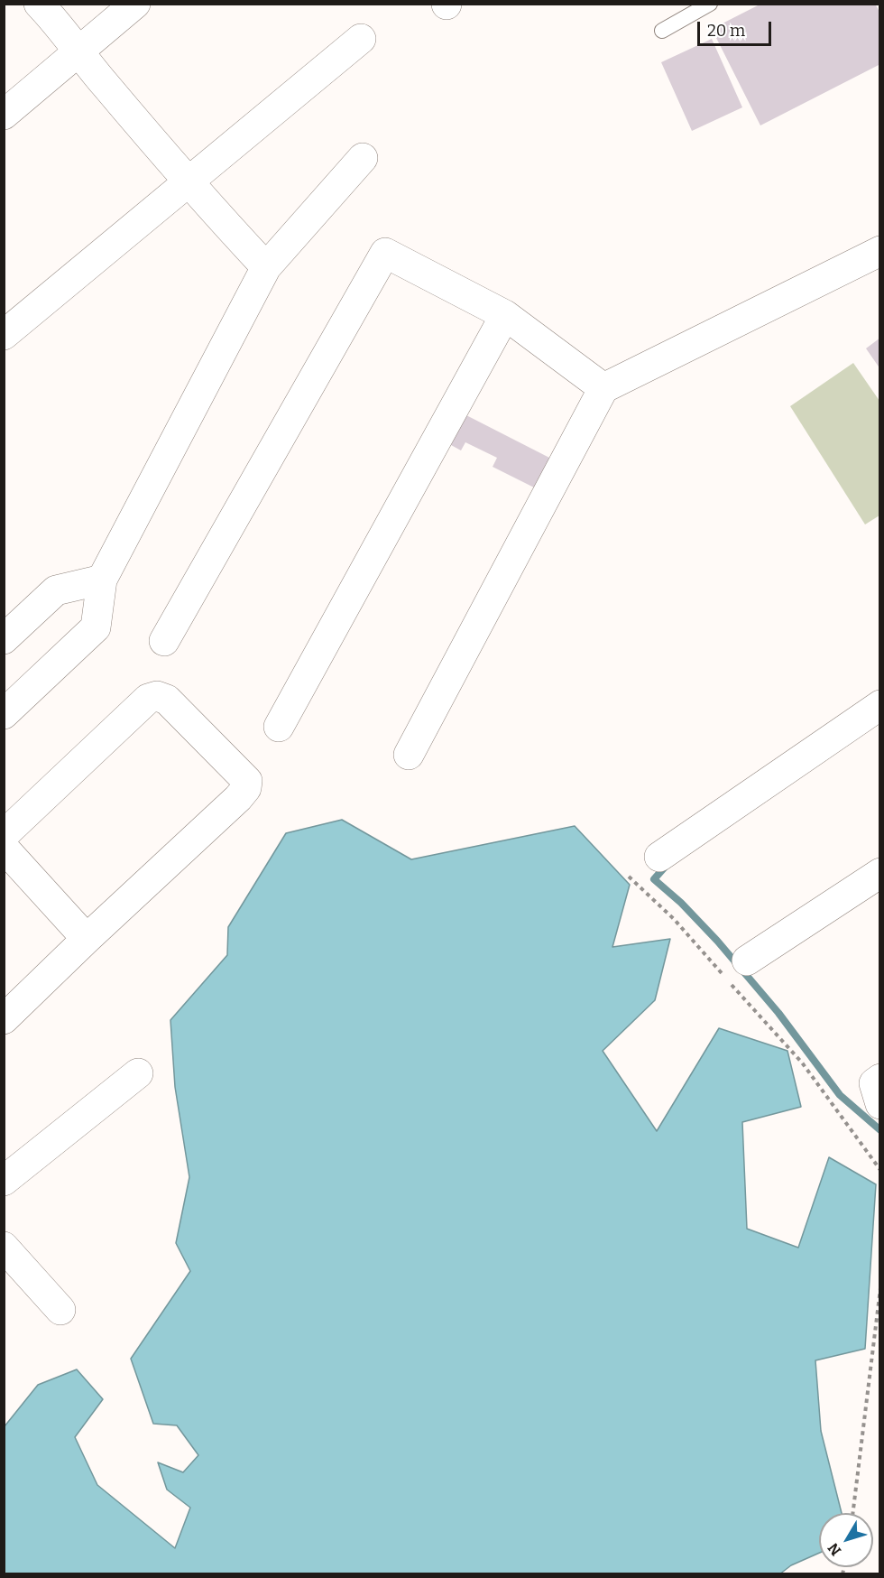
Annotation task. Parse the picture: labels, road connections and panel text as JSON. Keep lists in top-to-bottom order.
{
  "scale_bar": "20 m",
  "north": "bottom left"
}
